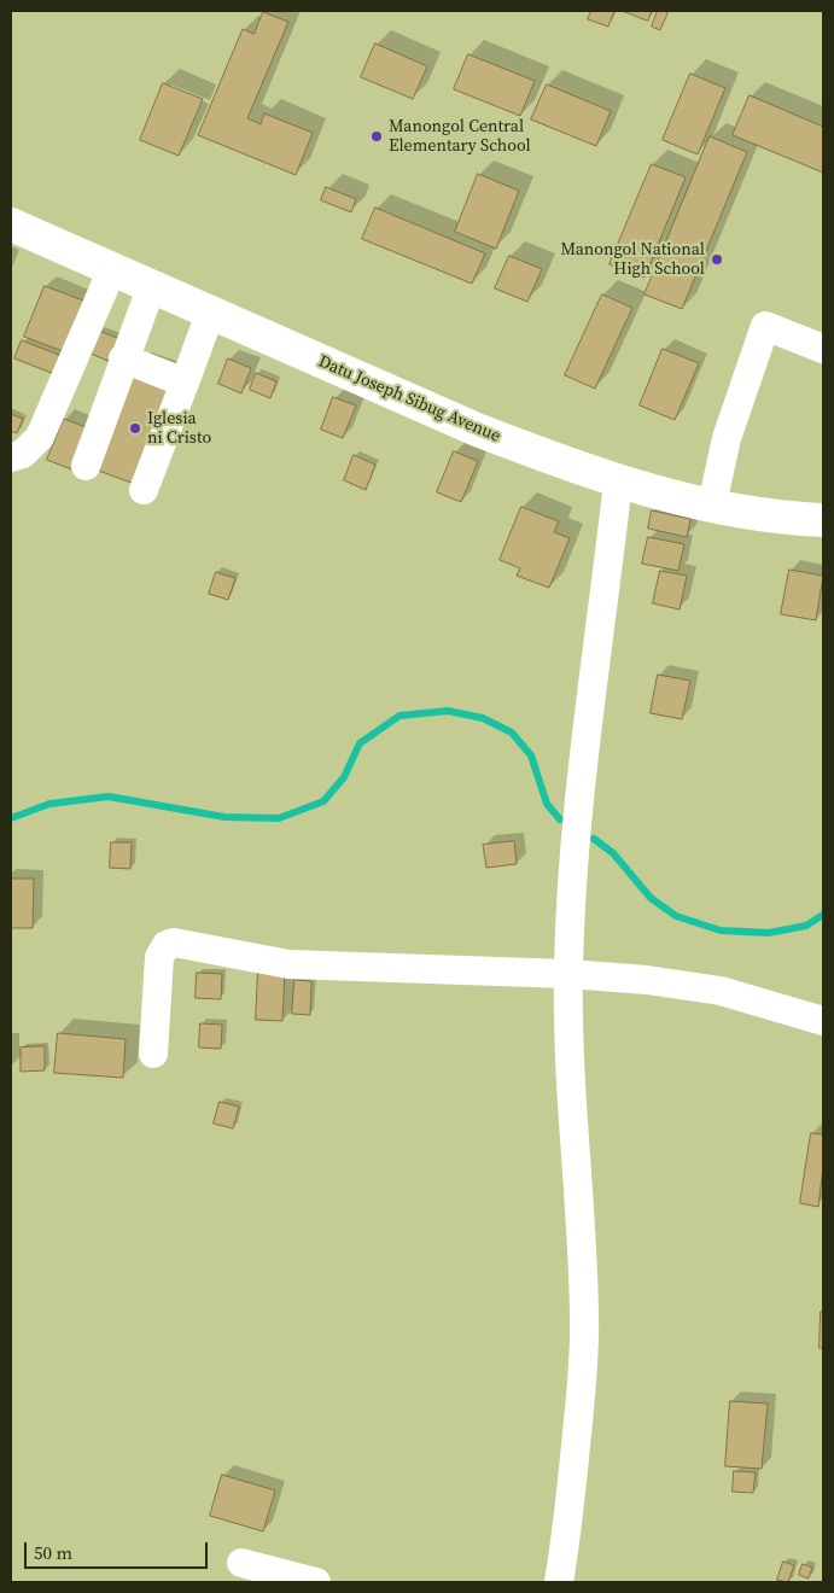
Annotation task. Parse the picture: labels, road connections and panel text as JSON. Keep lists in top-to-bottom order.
{
  "streets": {
    "main road": ["Datu Joseph Sibug Avenue"]
  },
  "places": ["Manongol Central Elementary School", "Manongol National High School", "Iglesia ni Cristo"],
  "scale_bar": "50 m"
}
